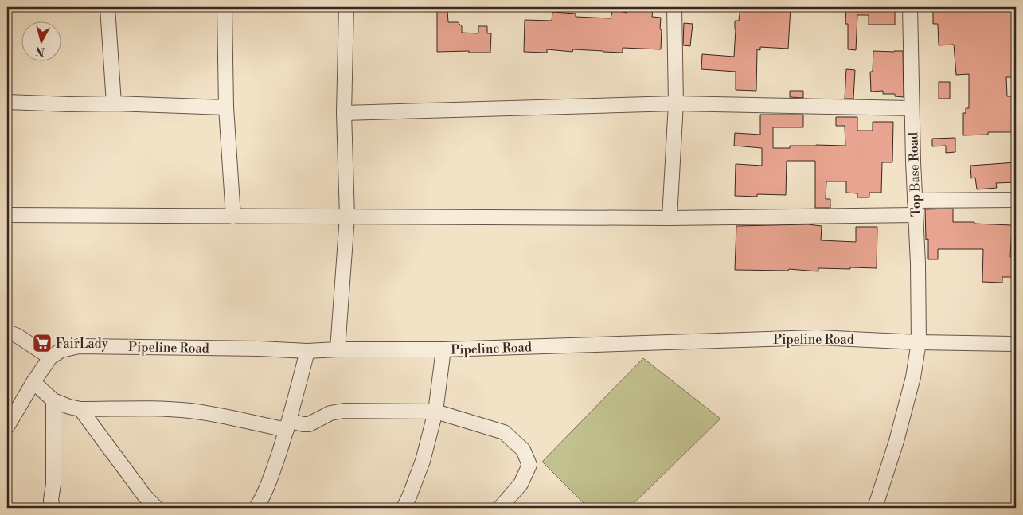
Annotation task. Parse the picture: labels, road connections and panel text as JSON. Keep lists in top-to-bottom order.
{
  "streets": {
    "street": ["Top Base Road", "Pipeline Road"]
  },
  "crossings": [
    ["Top Base Road", "Pipeline Road"]
  ],
  "places": {
    "supermarket": ["FairLady"]
  },
  "north": "bottom"
}
